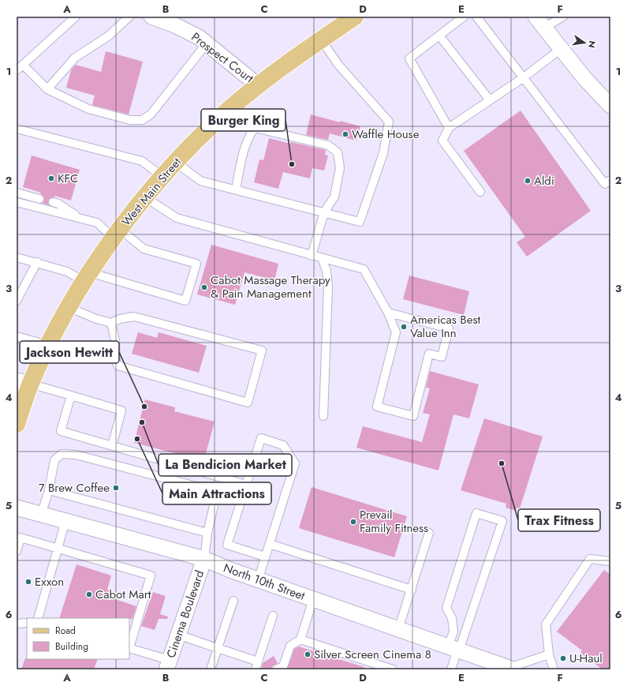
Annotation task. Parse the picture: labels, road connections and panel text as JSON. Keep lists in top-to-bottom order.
{
  "streets": {
    "main road": ["West Main Street"],
    "street": ["Prospect Court", "North 10th Street", "Cinema Boulevard"]
  },
  "crossings": [
    ["Prospect Court", "West Main Street"],
    ["North 10th Street", "Cinema Boulevard"]
  ],
  "places": [
    "Waffle House",
    "Burger King",
    "KFC",
    "Aldi",
    "Cabot Massage Therapy & Pain Management",
    "Americas Best Value Inn",
    "Jackson Hewitt",
    "La Bendicion Market",
    "Main Attractions",
    "Trax Fitness",
    "7 Brew Coffee",
    "Prevail Family Fitness",
    "Exxon",
    "Cabot Mart",
    "Silver Screen Cinema 8",
    "U-Haul"
  ],
  "legend": ["Road", "Building"],
  "north": "right",
  "grid": {
    "columns": [
      "A",
      "B",
      "C",
      "D",
      "E",
      "F"
    ],
    "rows": [
      "1",
      "2",
      "3",
      "4",
      "5",
      "6"
    ]
  }
}
